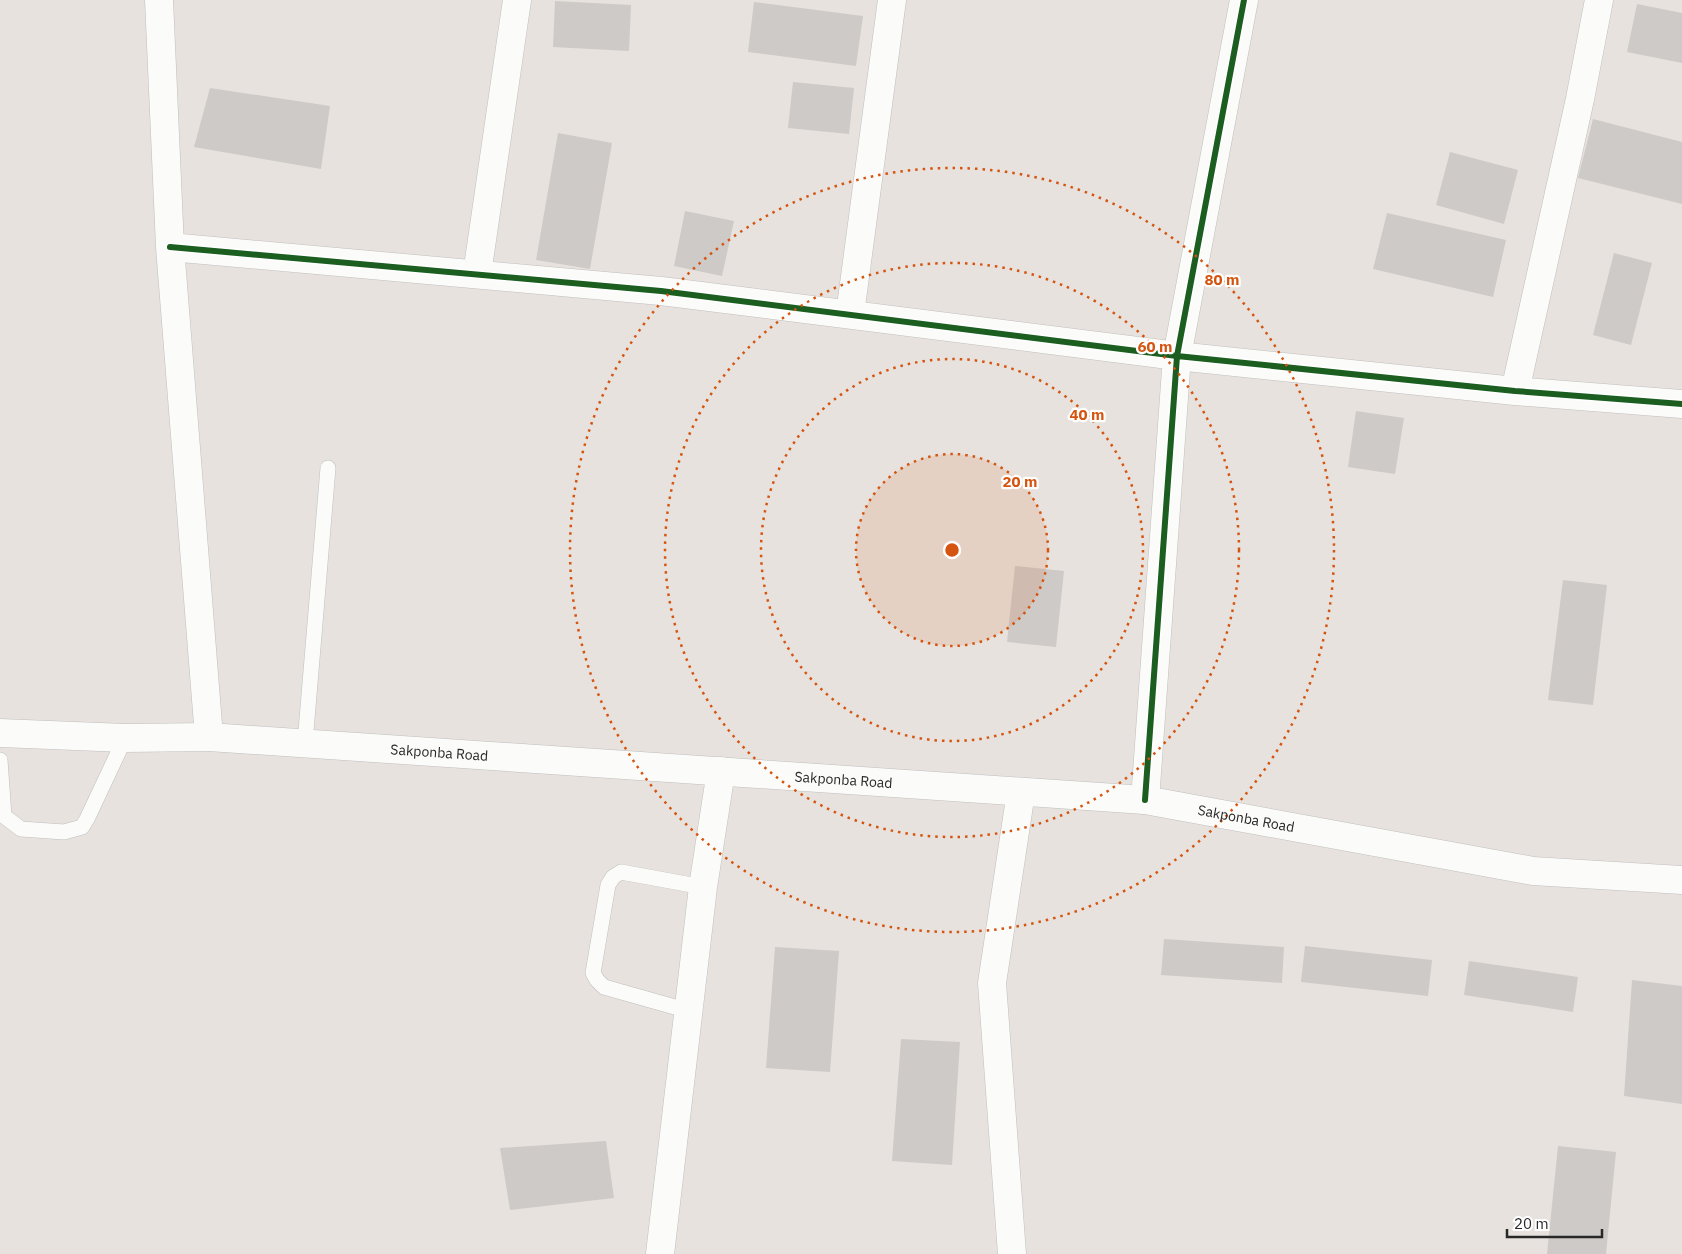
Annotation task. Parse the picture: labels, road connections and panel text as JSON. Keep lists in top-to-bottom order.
{
  "streets": {
    "street": ["Sakponba Road"]
  },
  "scale_bar": "20 m",
  "rings": [
    "80 m",
    "60 m",
    "40 m",
    "20 m"
  ]
}
